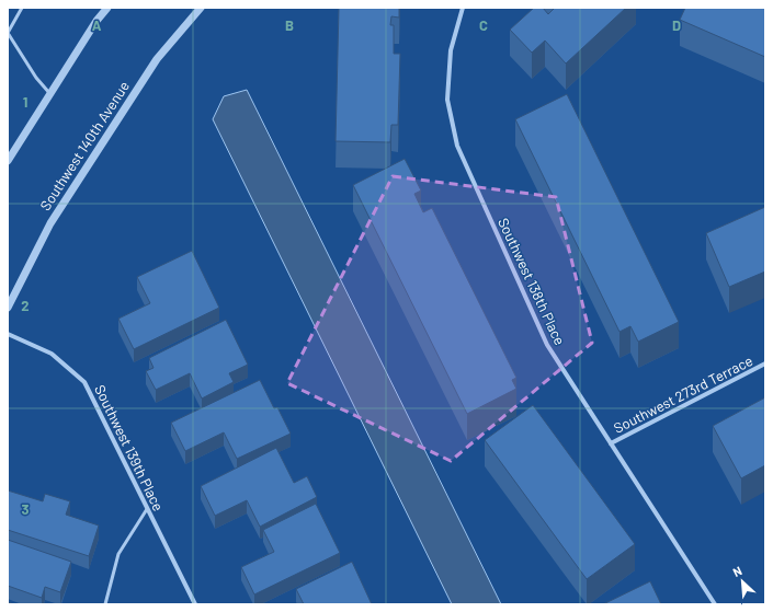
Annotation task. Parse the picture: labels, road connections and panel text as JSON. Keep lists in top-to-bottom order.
{
  "streets": {
    "street": [
      "Southwest 140th Avenue",
      "Southwest 138th Place",
      "Southwest 273rd Terrace",
      "Southwest 139th Place"
    ]
  },
  "crossings": [
    ["Southwest 138th Place", "Southwest 273rd Terrace"]
  ],
  "north": "top left",
  "grid": {
    "columns": [
      "A",
      "B",
      "C",
      "D"
    ],
    "rows": ["1", "2", "3"]
  }
}
